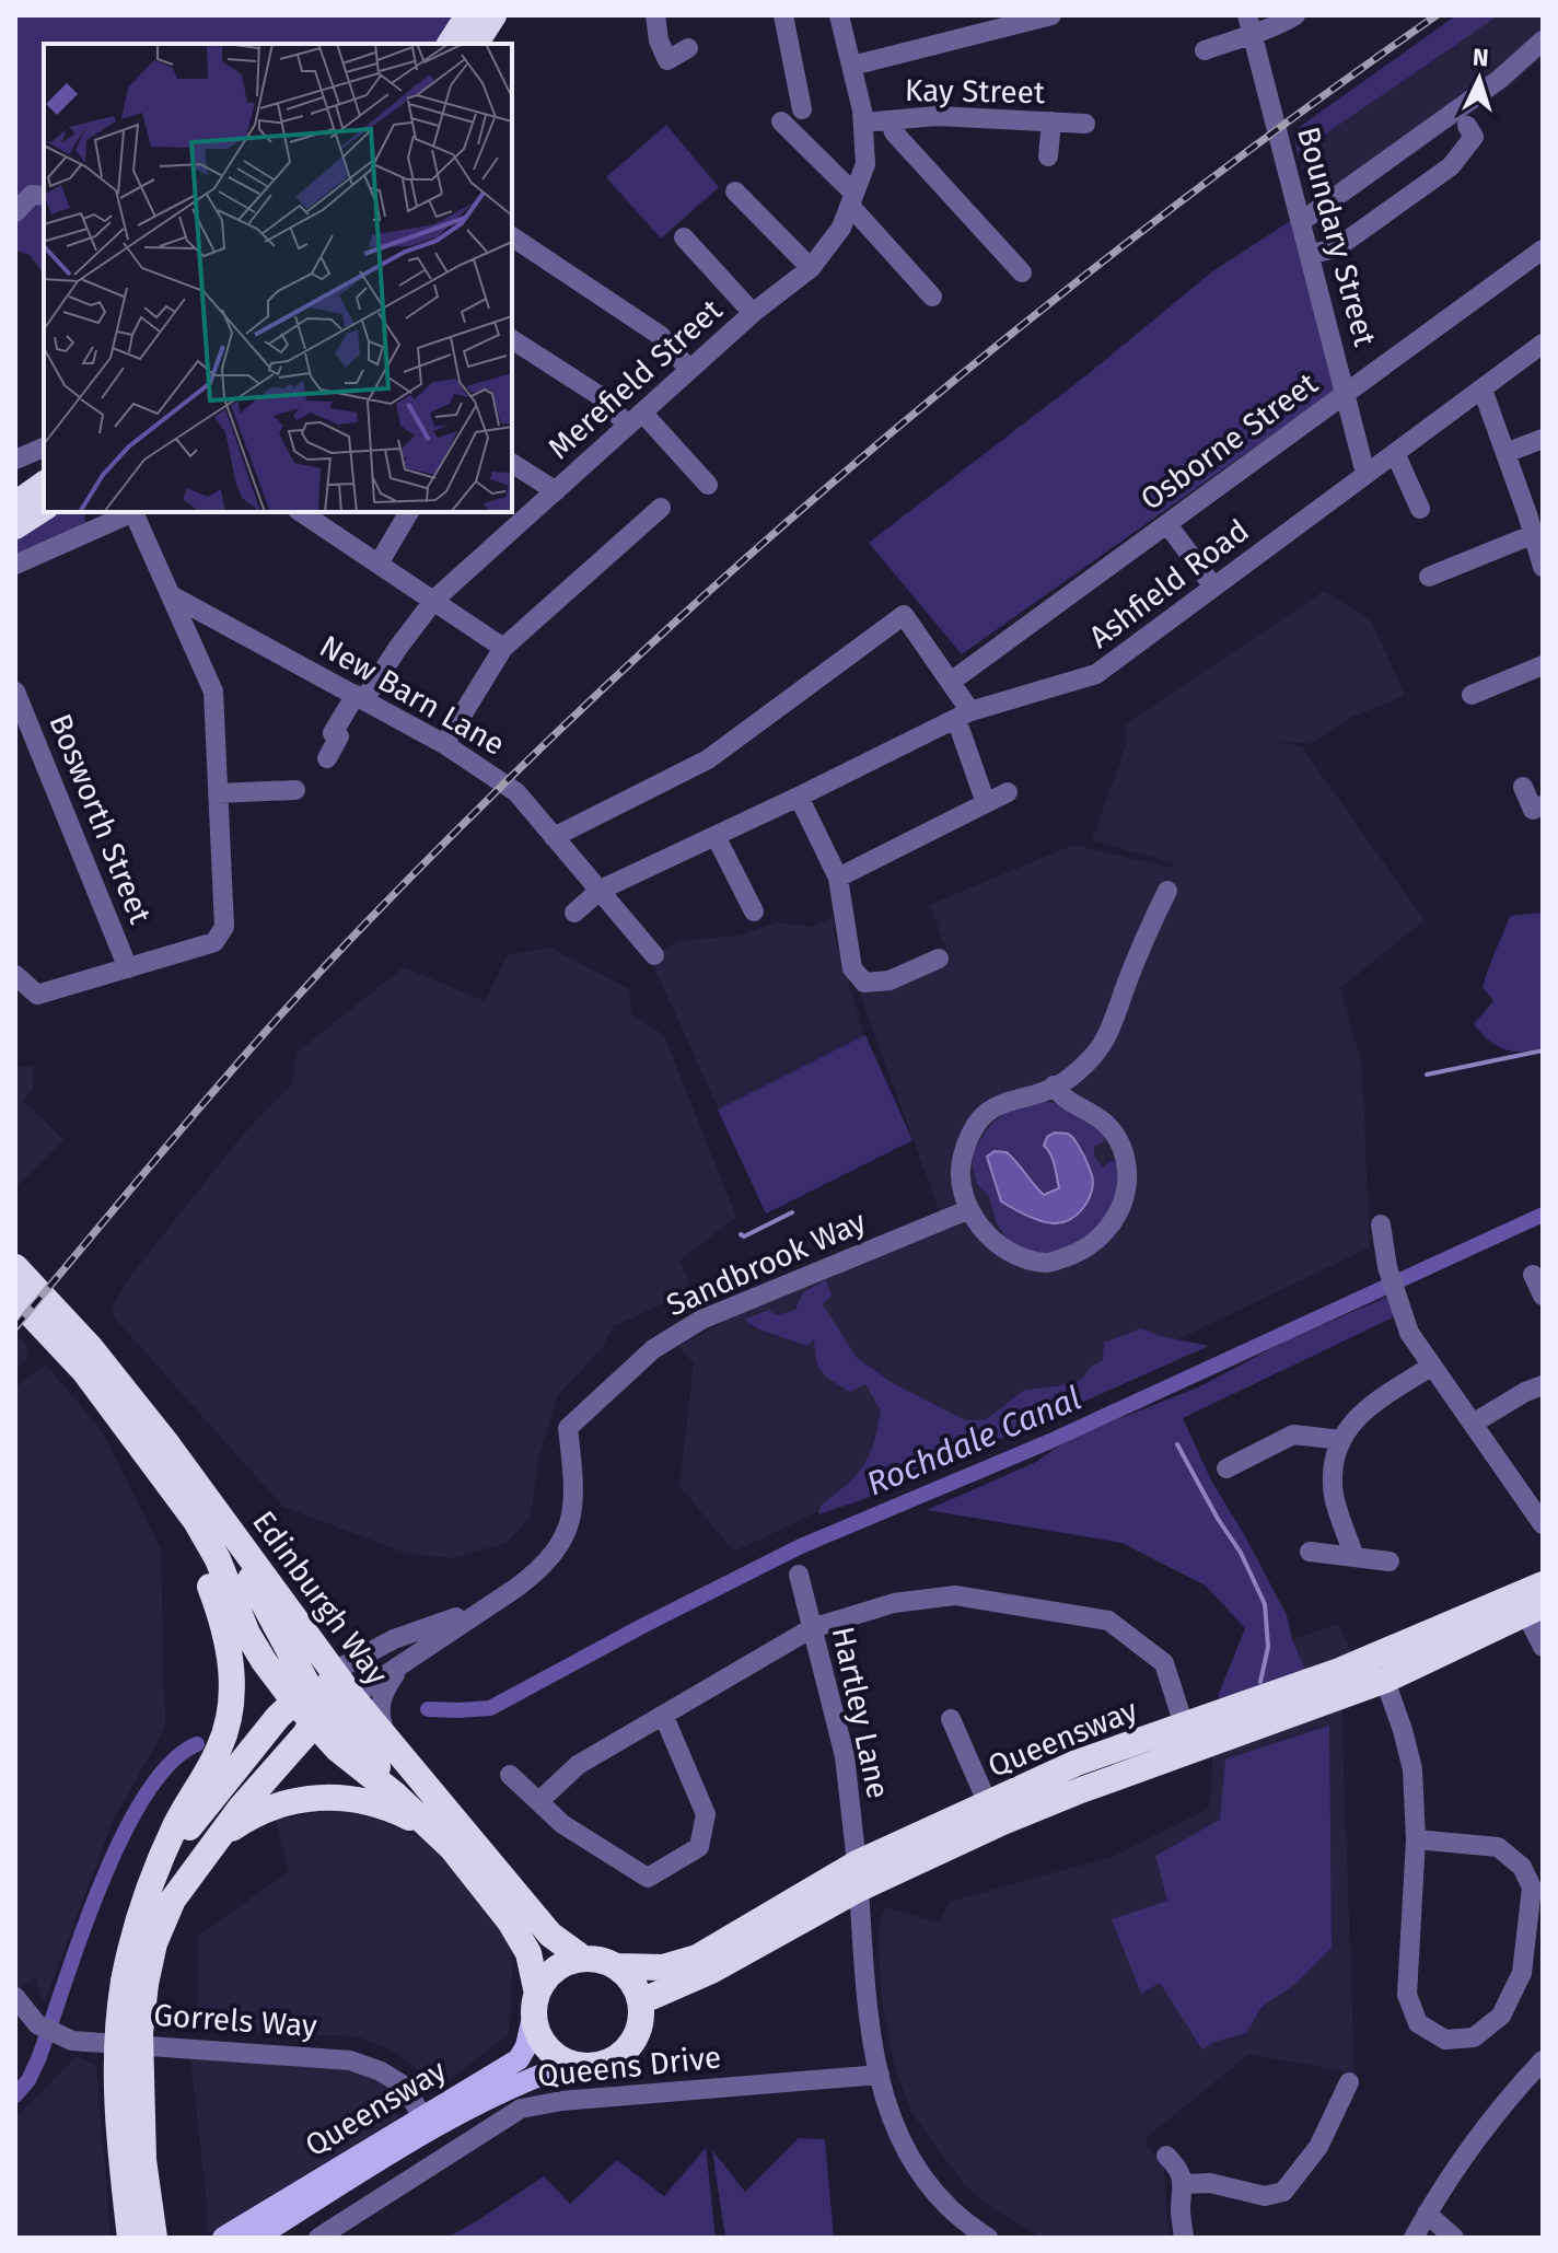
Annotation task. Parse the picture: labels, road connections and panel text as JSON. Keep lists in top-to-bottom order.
{
  "streets": {
    "highway": ["Edinburgh Way", "Queensway"],
    "street": [
      "Kay Street",
      "Boundary Street",
      "Merefield Street",
      "Osborne Street",
      "Ashfield Road",
      "New Barn Lane",
      "Bosworth Street",
      "Sandbrook Way",
      "Hartley Lane",
      "Gorrels Way",
      "Queens Drive"
    ]
  },
  "crossings": [
    ["Kay Street", "Merefield Street"],
    ["Boundary Street", "Osborne Street"],
    ["Boundary Street", "Ashfield Road"],
    ["Merefield Street", "New Barn Lane"],
    ["Ashfield Road", "New Barn Lane"],
    ["Sandbrook Way", "Edinburgh Way"],
    ["Edinburgh Way", "Queensway"],
    ["Hartley Lane", "Queensway"],
    ["Hartley Lane", "Queens Drive"],
    ["Queensway", "Gorrels Way"]
  ],
  "water": ["Rochdale Canal"],
  "north": "top"
}
